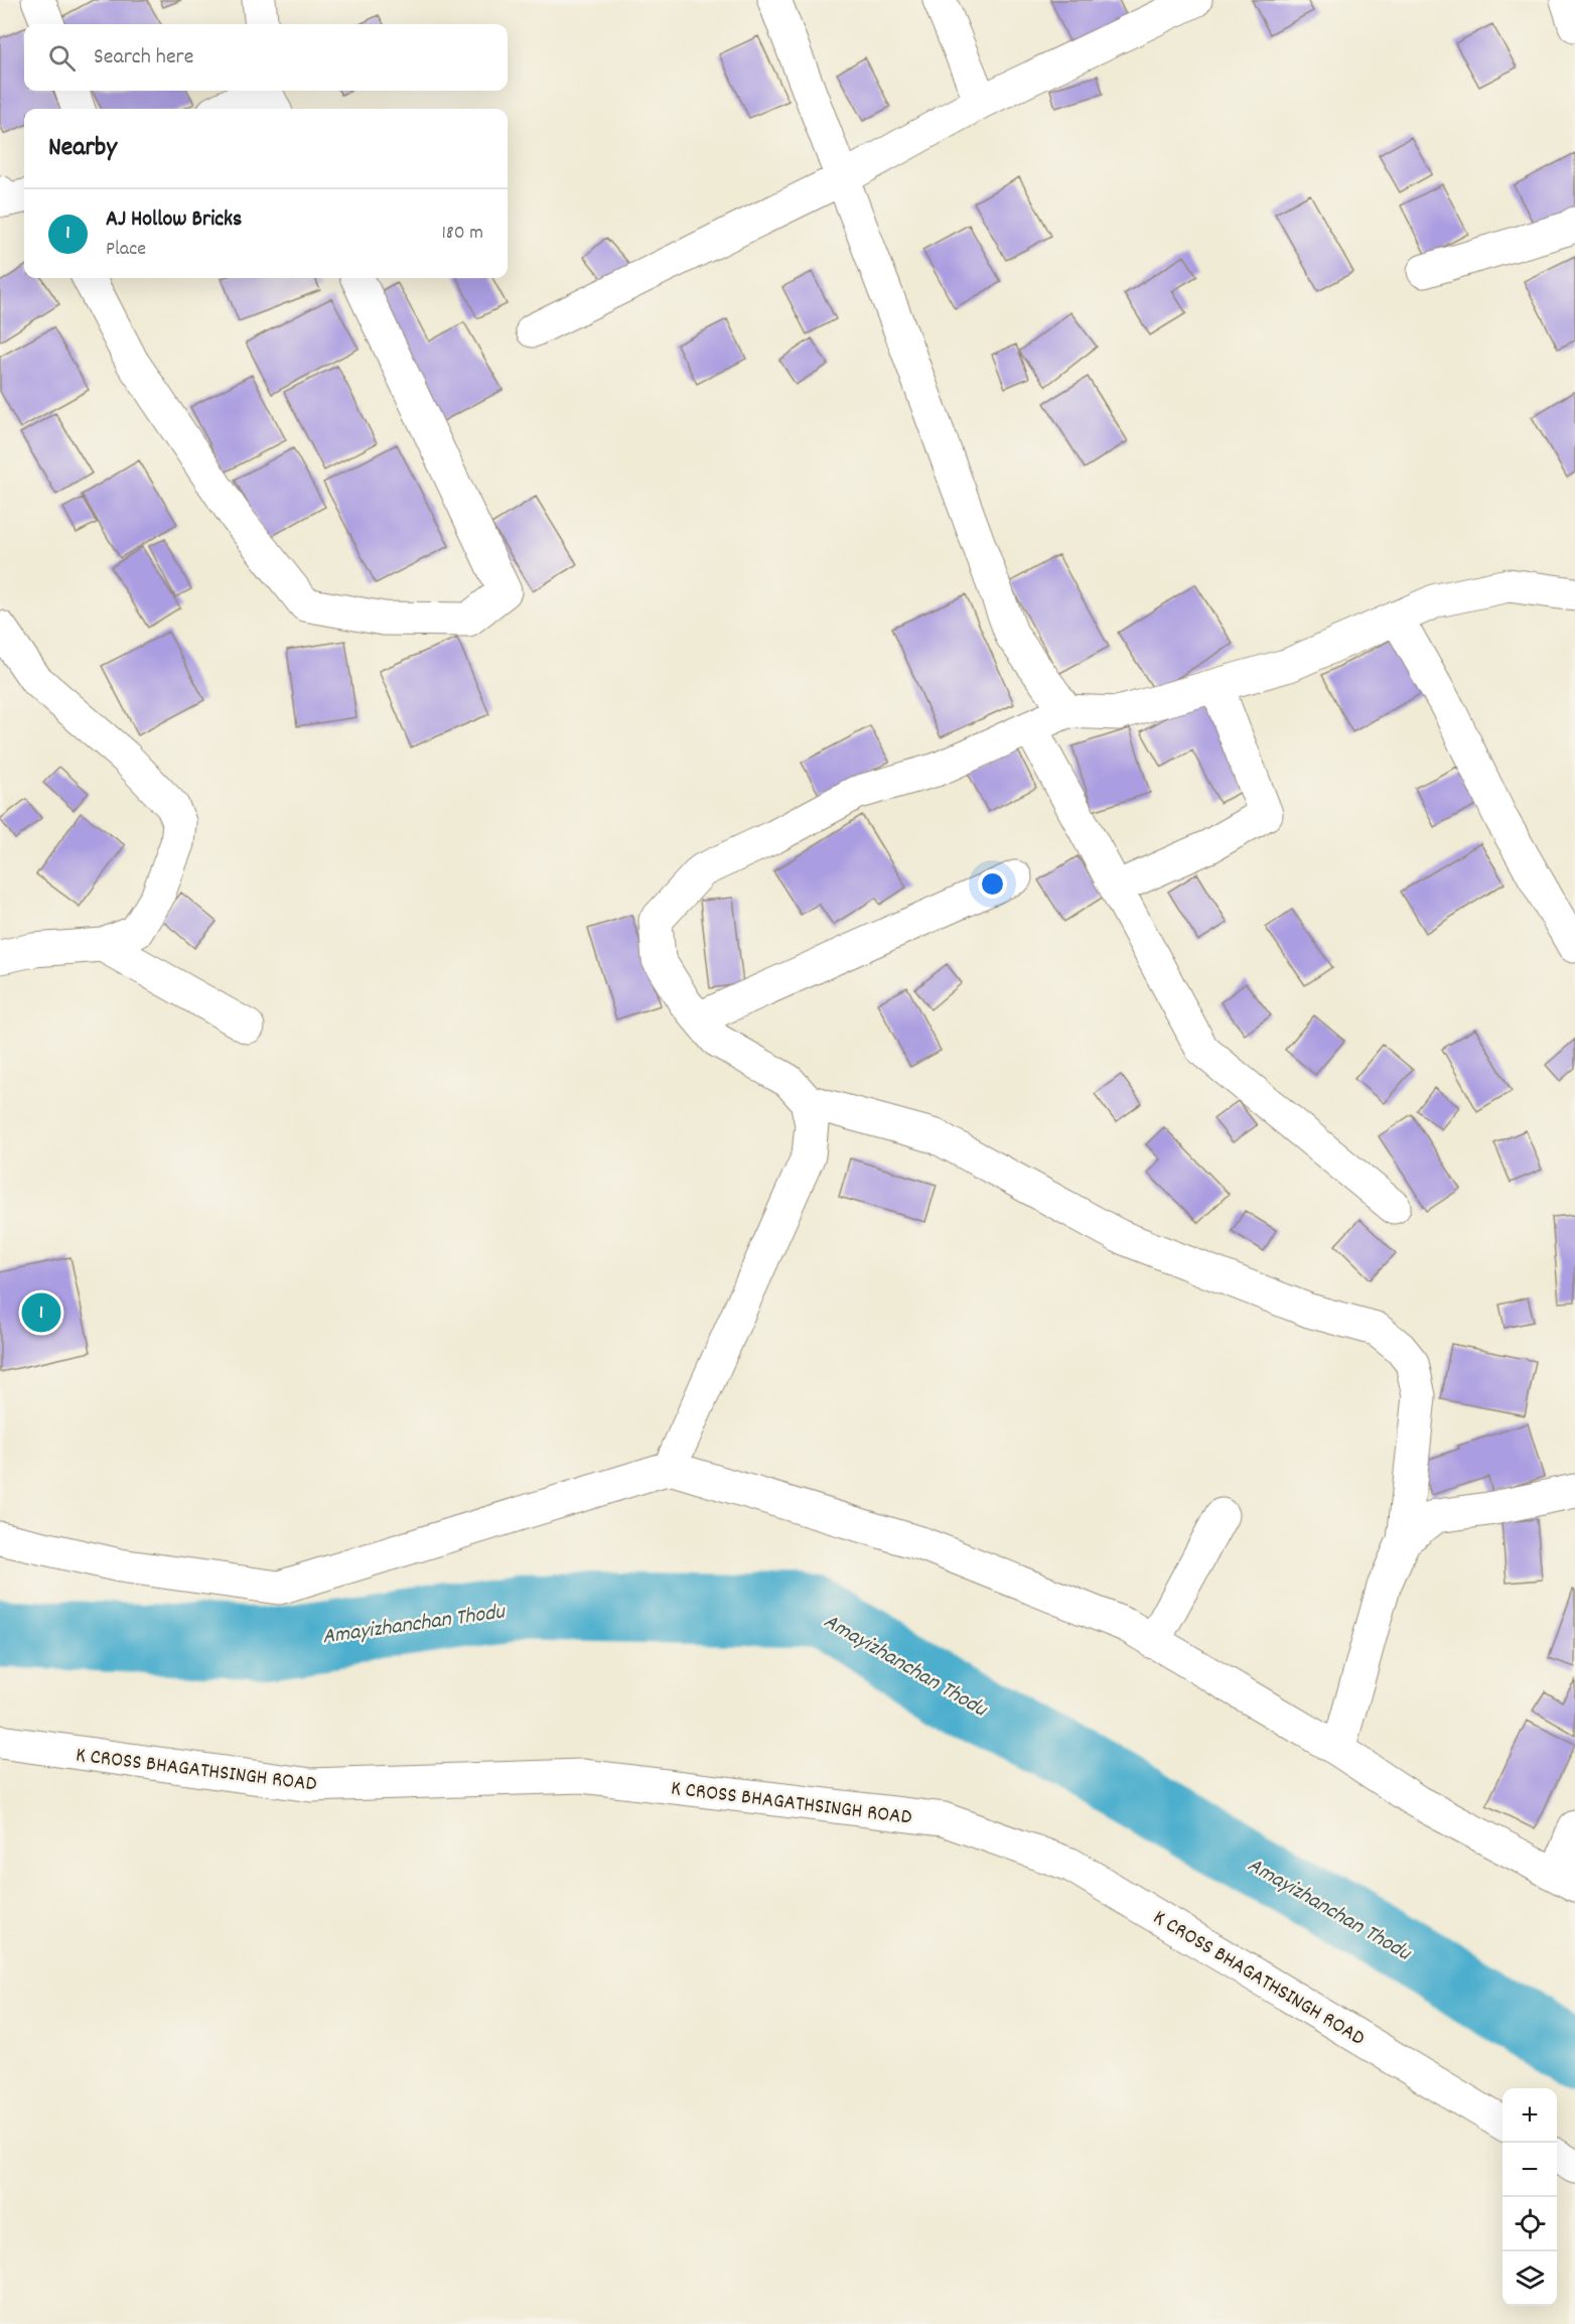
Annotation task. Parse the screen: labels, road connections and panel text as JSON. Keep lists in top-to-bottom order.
{
  "streets": {
    "street": ["K CROSS BHAGATHSINGH ROAD"]
  },
  "water": ["Amayizhanchan Thodu"],
  "page": {
    "search": "Search here",
    "heading": "Nearby",
    "list": [
      {
        "mark": "1",
        "name": "AJ Hollow Bricks",
        "note": "Place",
        "value": "180 m"
      }
    ],
    "pins": "1",
    "map_buttons": ["+", "−"]
  }
}
